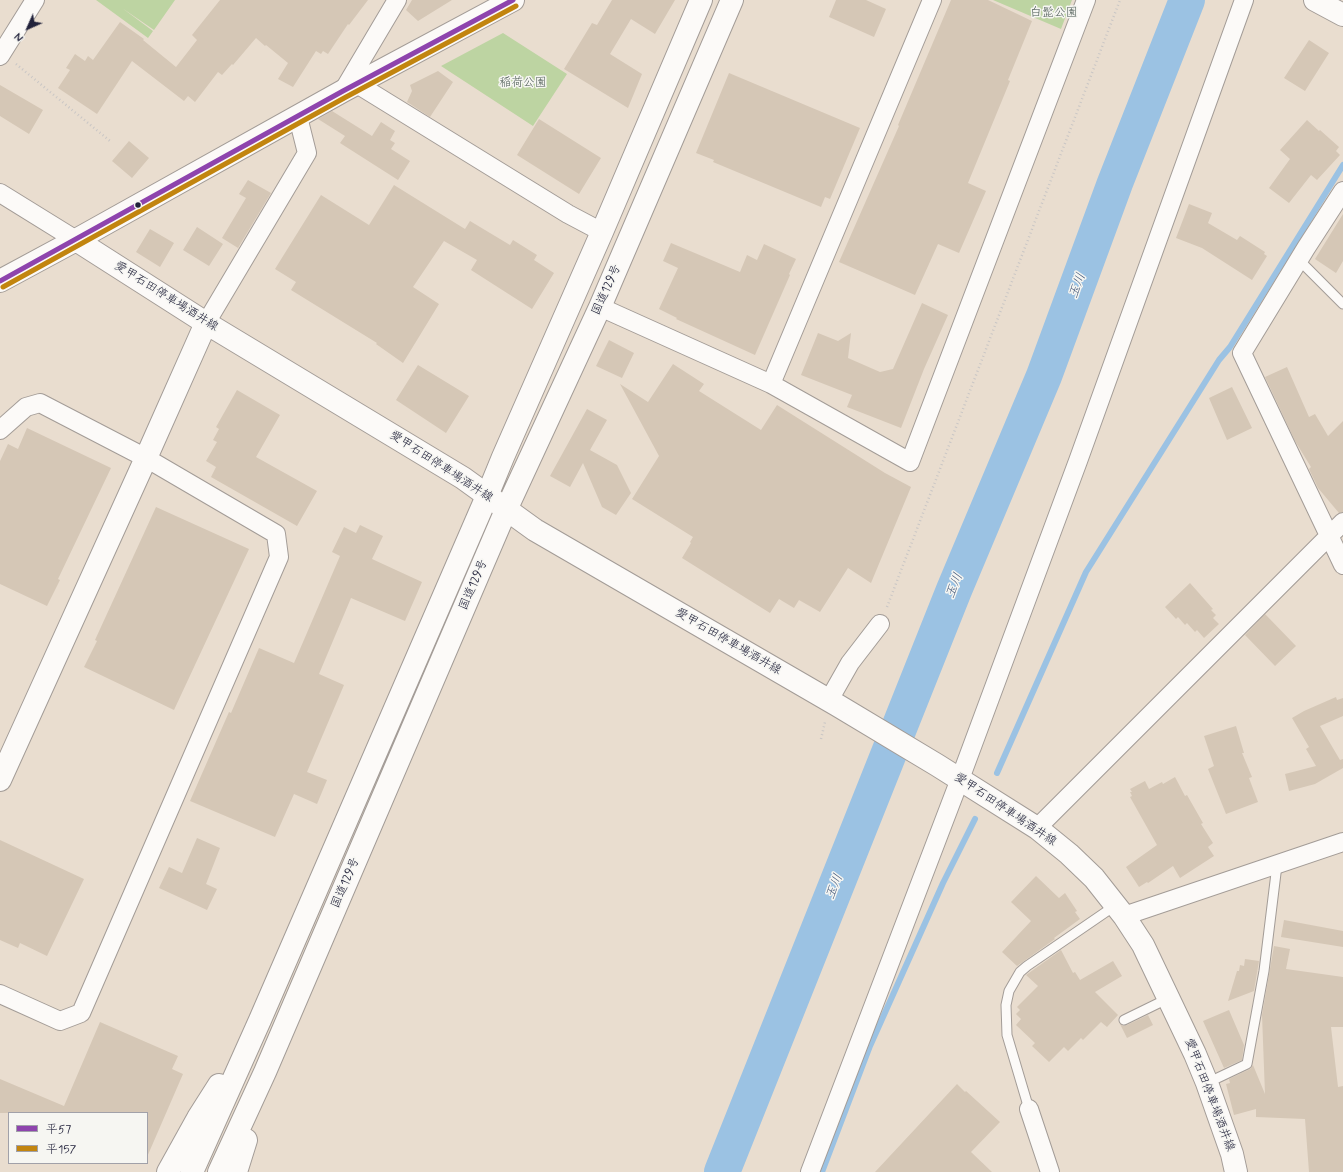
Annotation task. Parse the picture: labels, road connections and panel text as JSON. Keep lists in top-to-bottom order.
{
  "streets": {
    "main road": ["国道129号", "愛甲石田停車場酒井線"]
  },
  "crossings": [
    ["国道129号", "愛甲石田停車場酒井線"]
  ],
  "water": ["玉川"],
  "parks": ["白髭公園", "稲荷公園"],
  "lines": ["transit line 平57", "transit line 平157"],
  "legend": ["平57", "平157"],
  "north": "bottom left"
}
